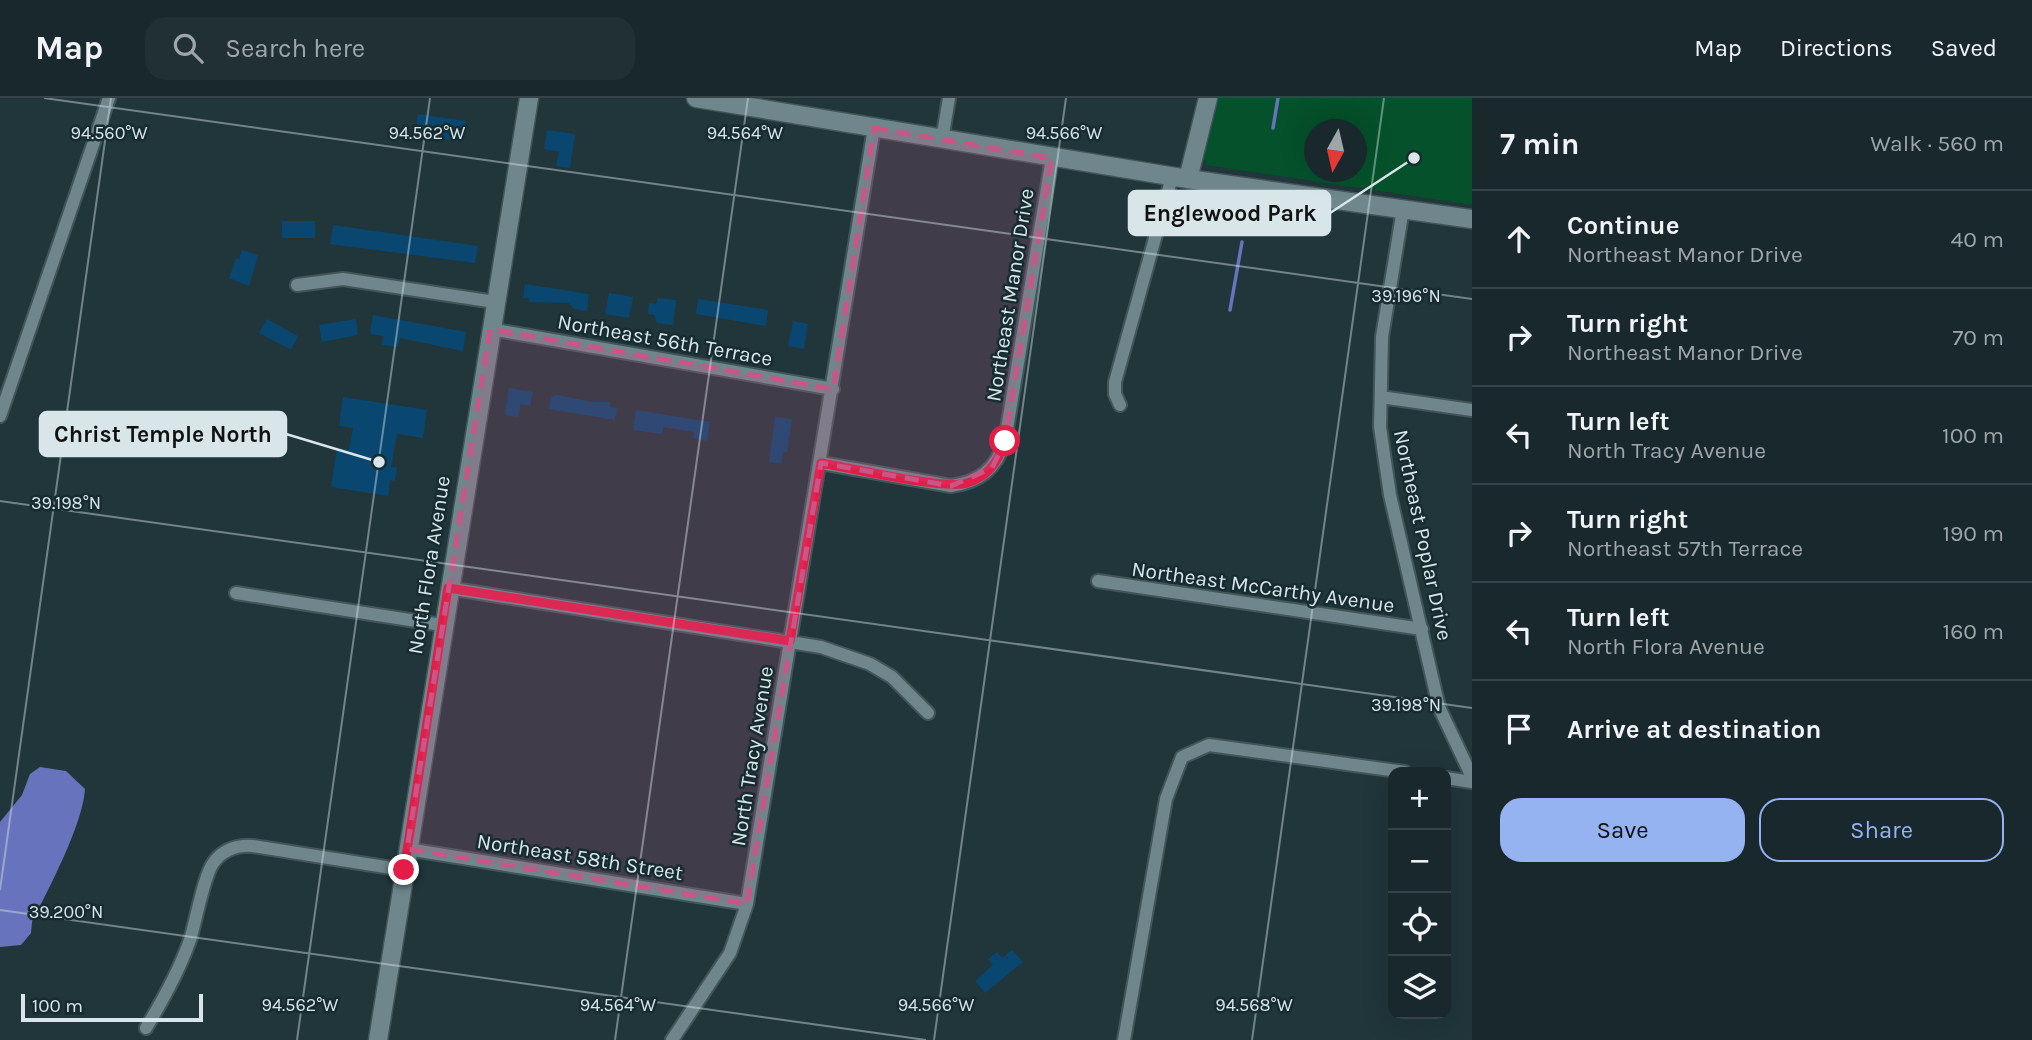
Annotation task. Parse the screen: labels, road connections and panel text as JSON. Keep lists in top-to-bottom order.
{
  "streets": {
    "street": [
      "Northeast Manor Drive",
      "Northeast 56th Terrace",
      "Northeast Poplar Drive",
      "North Flora Avenue",
      "Northeast McCarthy Avenue",
      "North Tracy Avenue",
      "Northeast 58th Street"
    ]
  },
  "crossings": [
    ["Northeast Manor Drive", "North Tracy Avenue"],
    ["Northeast 56th Terrace", "North Flora Avenue"],
    ["Northeast 56th Terrace", "North Tracy Avenue"],
    ["Northeast Poplar Drive", "Northeast McCarthy Avenue"],
    ["North Flora Avenue", "Northeast 58th Street"],
    ["North Tracy Avenue", "Northeast 58th Street"]
  ],
  "places": ["Englewood Park", "Christ Temple North"],
  "scale_bar": "100 m",
  "north": "bottom",
  "page": {
    "header": "Map",
    "search": "Search here",
    "nav": ["Map", "Directions", "Saved"],
    "heading": ["7 min", "Walk · 560 m"],
    "list": [
      ["Continue", "Northeast Manor Drive", "40 m"],
      ["Turn right", "Northeast Manor Drive", "70 m"],
      ["Turn left", "North Tracy Avenue", "100 m"],
      ["Turn right", "Northeast 57th Terrace", "190 m"],
      ["Turn left", "North Flora Avenue", "160 m"],
      "Arrive at destination"
    ],
    "map_buttons": ["+", "−"],
    "buttons": ["Save", "Share"],
    "scale": "100 m"
  },
  "coordinates": [
    "94.560°W",
    "94.562°W",
    "94.564°W",
    "94.566°W",
    "39.196°N",
    "39.198°N",
    "39.200°N",
    "94.568°W"
  ]
}
